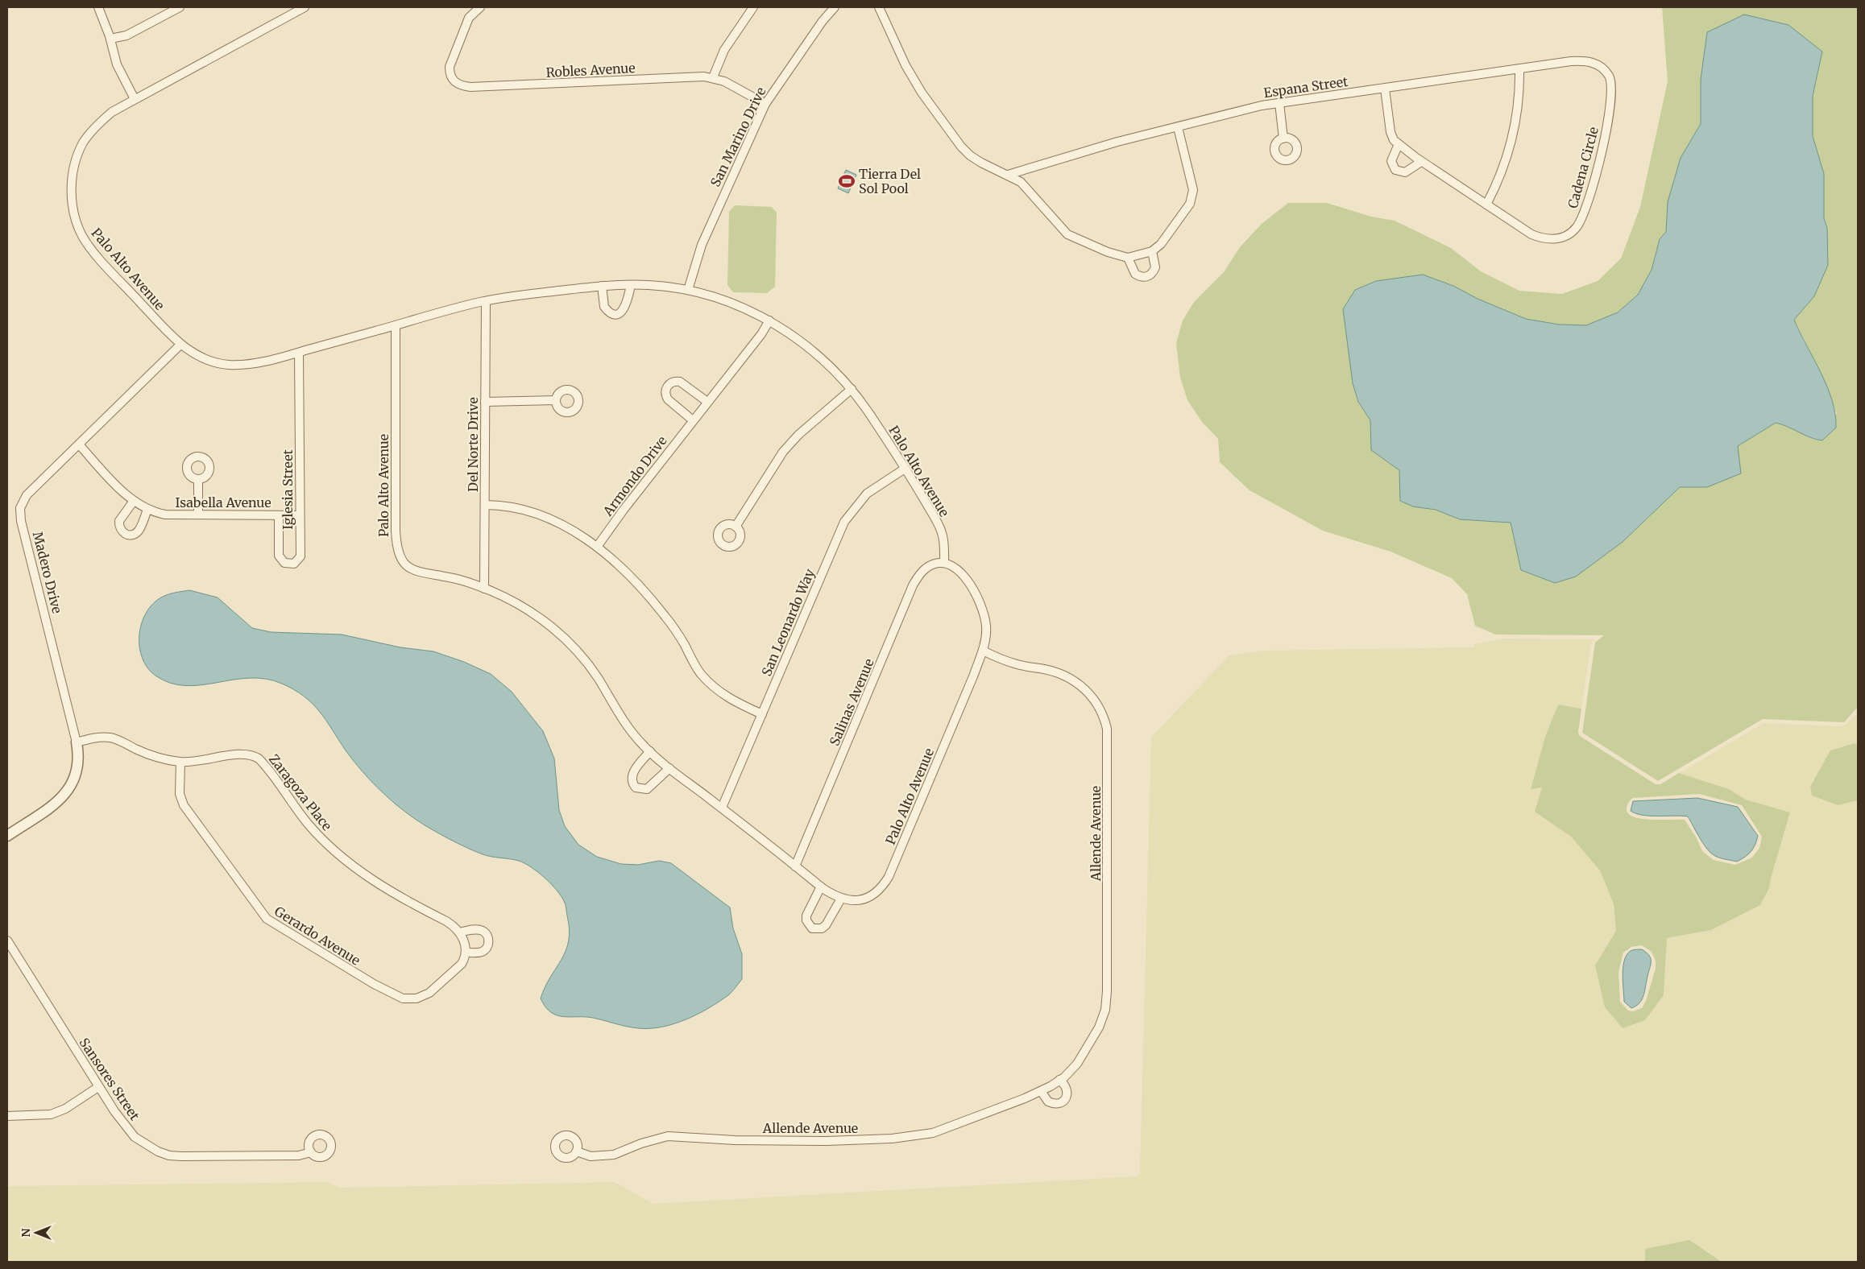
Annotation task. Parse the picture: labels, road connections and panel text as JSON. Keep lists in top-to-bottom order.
{
  "streets": {
    "street": [
      "Robles Avenue",
      "Espana Street",
      "San Marino Drive",
      "Cadena Circle",
      "Palo Alto Avenue",
      "Del Norte Drive",
      "Armondo Drive",
      "Iglesia Street",
      "Isabella Avenue",
      "Madero Drive",
      "San Leonardo Way",
      "Salinas Avenue",
      "Zaragoza Place",
      "Allende Avenue",
      "Gerardo Avenue",
      "Sansores Street"
    ]
  },
  "crossings": [
    ["Robles Avenue", "San Marino Drive"],
    ["Espana Street", "Cadena Circle"],
    ["San Marino Drive", "Palo Alto Avenue"],
    ["Palo Alto Avenue", "Del Norte Drive"],
    ["Palo Alto Avenue", "Armondo Drive"],
    ["Palo Alto Avenue", "Iglesia Street"],
    ["Palo Alto Avenue", "Madero Drive"],
    ["Palo Alto Avenue", "San Leonardo Way"],
    ["Palo Alto Avenue", "Salinas Avenue"],
    ["Palo Alto Avenue", "Allende Avenue"],
    ["Iglesia Street", "Isabella Avenue"],
    ["Isabella Avenue", "Madero Drive"],
    ["Madero Drive", "Zaragoza Place"],
    ["Zaragoza Place", "Gerardo Avenue"]
  ],
  "places": {
    "sports": ["Tierra Del Sol Pool"]
  },
  "north": "left"
}
